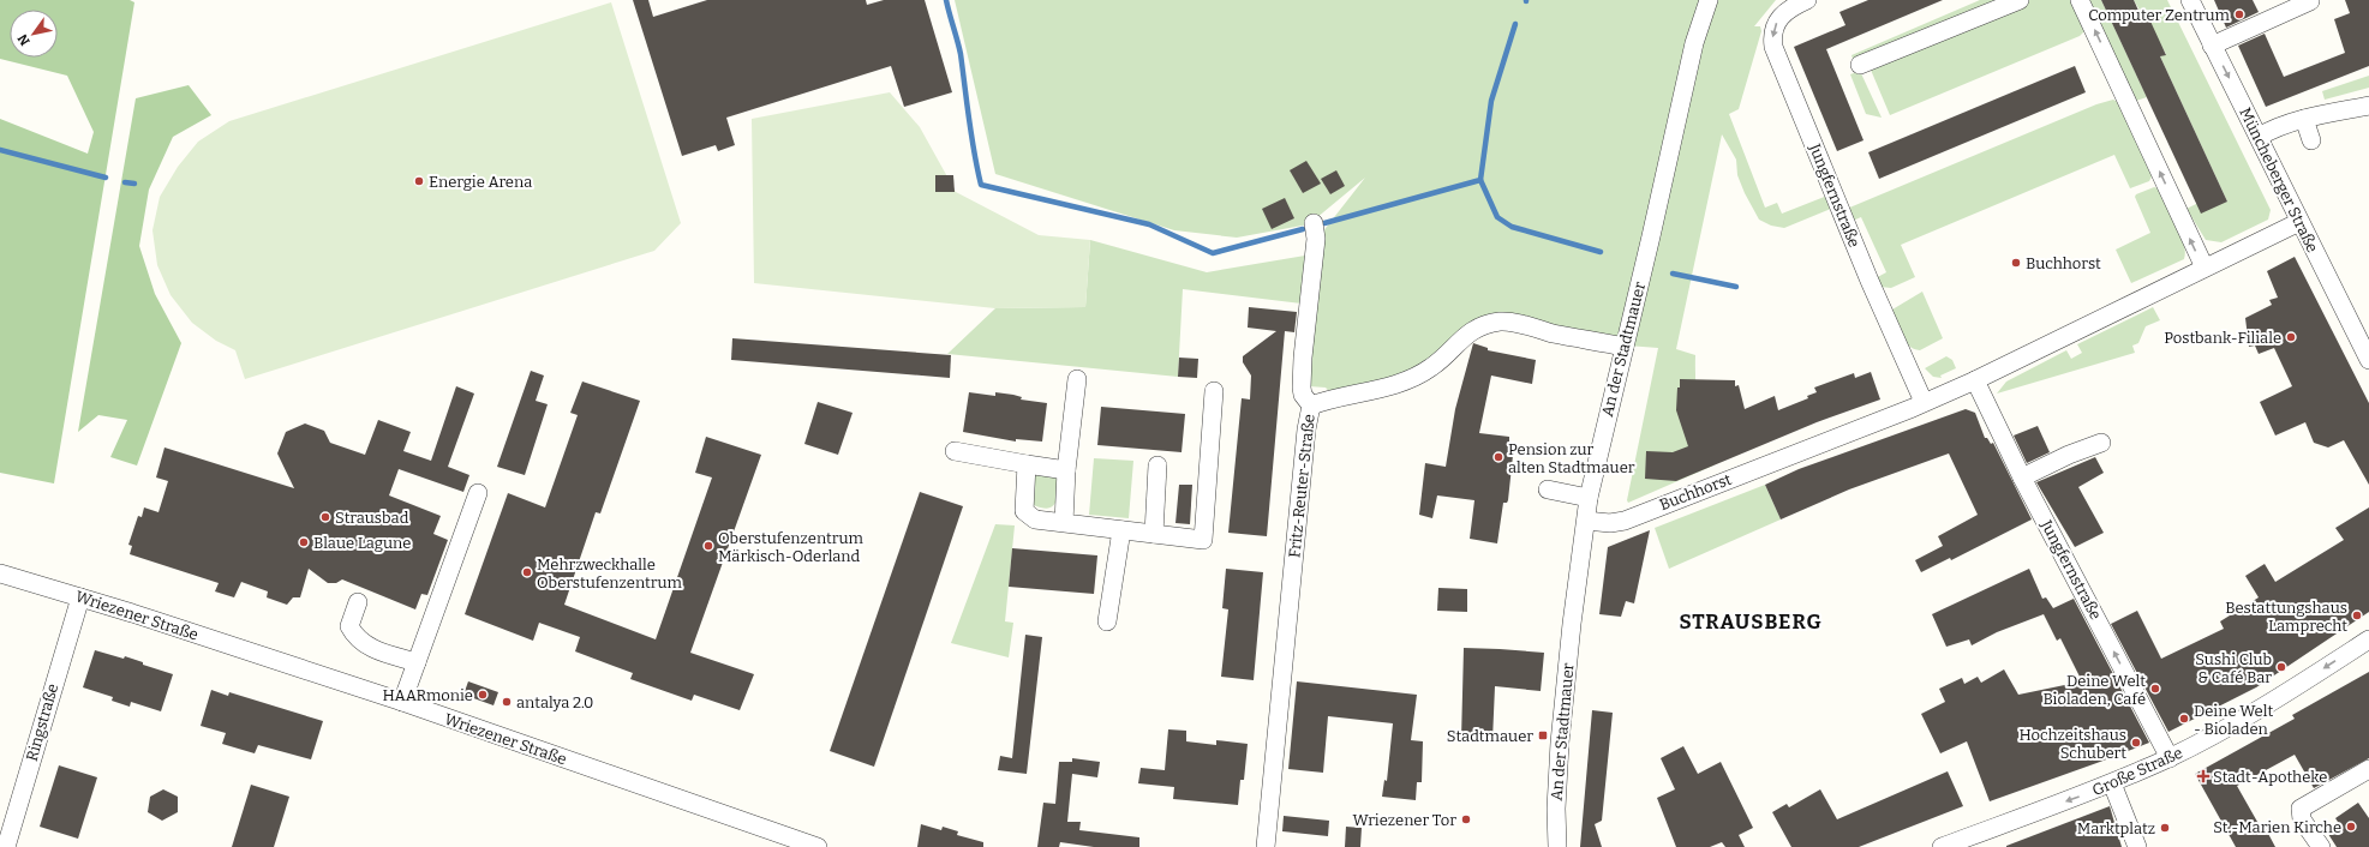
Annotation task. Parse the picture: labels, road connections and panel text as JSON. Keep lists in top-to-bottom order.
{
  "streets": {
    "street": [
      "Müncheberger Straße",
      "Jungfernstraße",
      "An der Stadtmauer",
      "Fritz-Reuter-Straße",
      "Buchhorst",
      "Wriezener Straße",
      "Ringstraße",
      "Große Straße"
    ]
  },
  "crossings": [
    ["Müncheberger Straße", "Buchhorst"],
    ["Jungfernstraße", "Buchhorst"],
    ["Jungfernstraße", "Große Straße"],
    ["An der Stadtmauer", "Fritz-Reuter-Straße"],
    ["An der Stadtmauer", "Buchhorst"],
    ["Wriezener Straße", "Ringstraße"]
  ],
  "one_way": ["Große Straße"],
  "districts": ["STRAUSBERG"],
  "places": {
    "other": [
      "Computer Zentrum",
      "Energie Arena",
      "Buchhorst",
      "Postbank-Filiale",
      "Pension zur alten Stadtmauer",
      "Strausbad",
      "Blaue Lagune",
      "Oberstufenzentrum Märkisch-Oderland",
      "Mehrzweckhalle Oberstufenzentrum",
      "Bestattungshaus Lamprecht",
      "Sushi Club & Café Bar",
      "Deine Welt Bioladen, Café",
      "HAARmonie",
      "antalya 2.0",
      "Deine Welt - Bioladen",
      "Hochzeitshaus Schubert",
      "Wriezener Tor",
      "St.-Marien Kirche",
      "Marktplatz"
    ],
    "transit": ["Stadtmauer"],
    "health": ["Stadt-Apotheke"]
  },
  "north": "bottom left"
}
